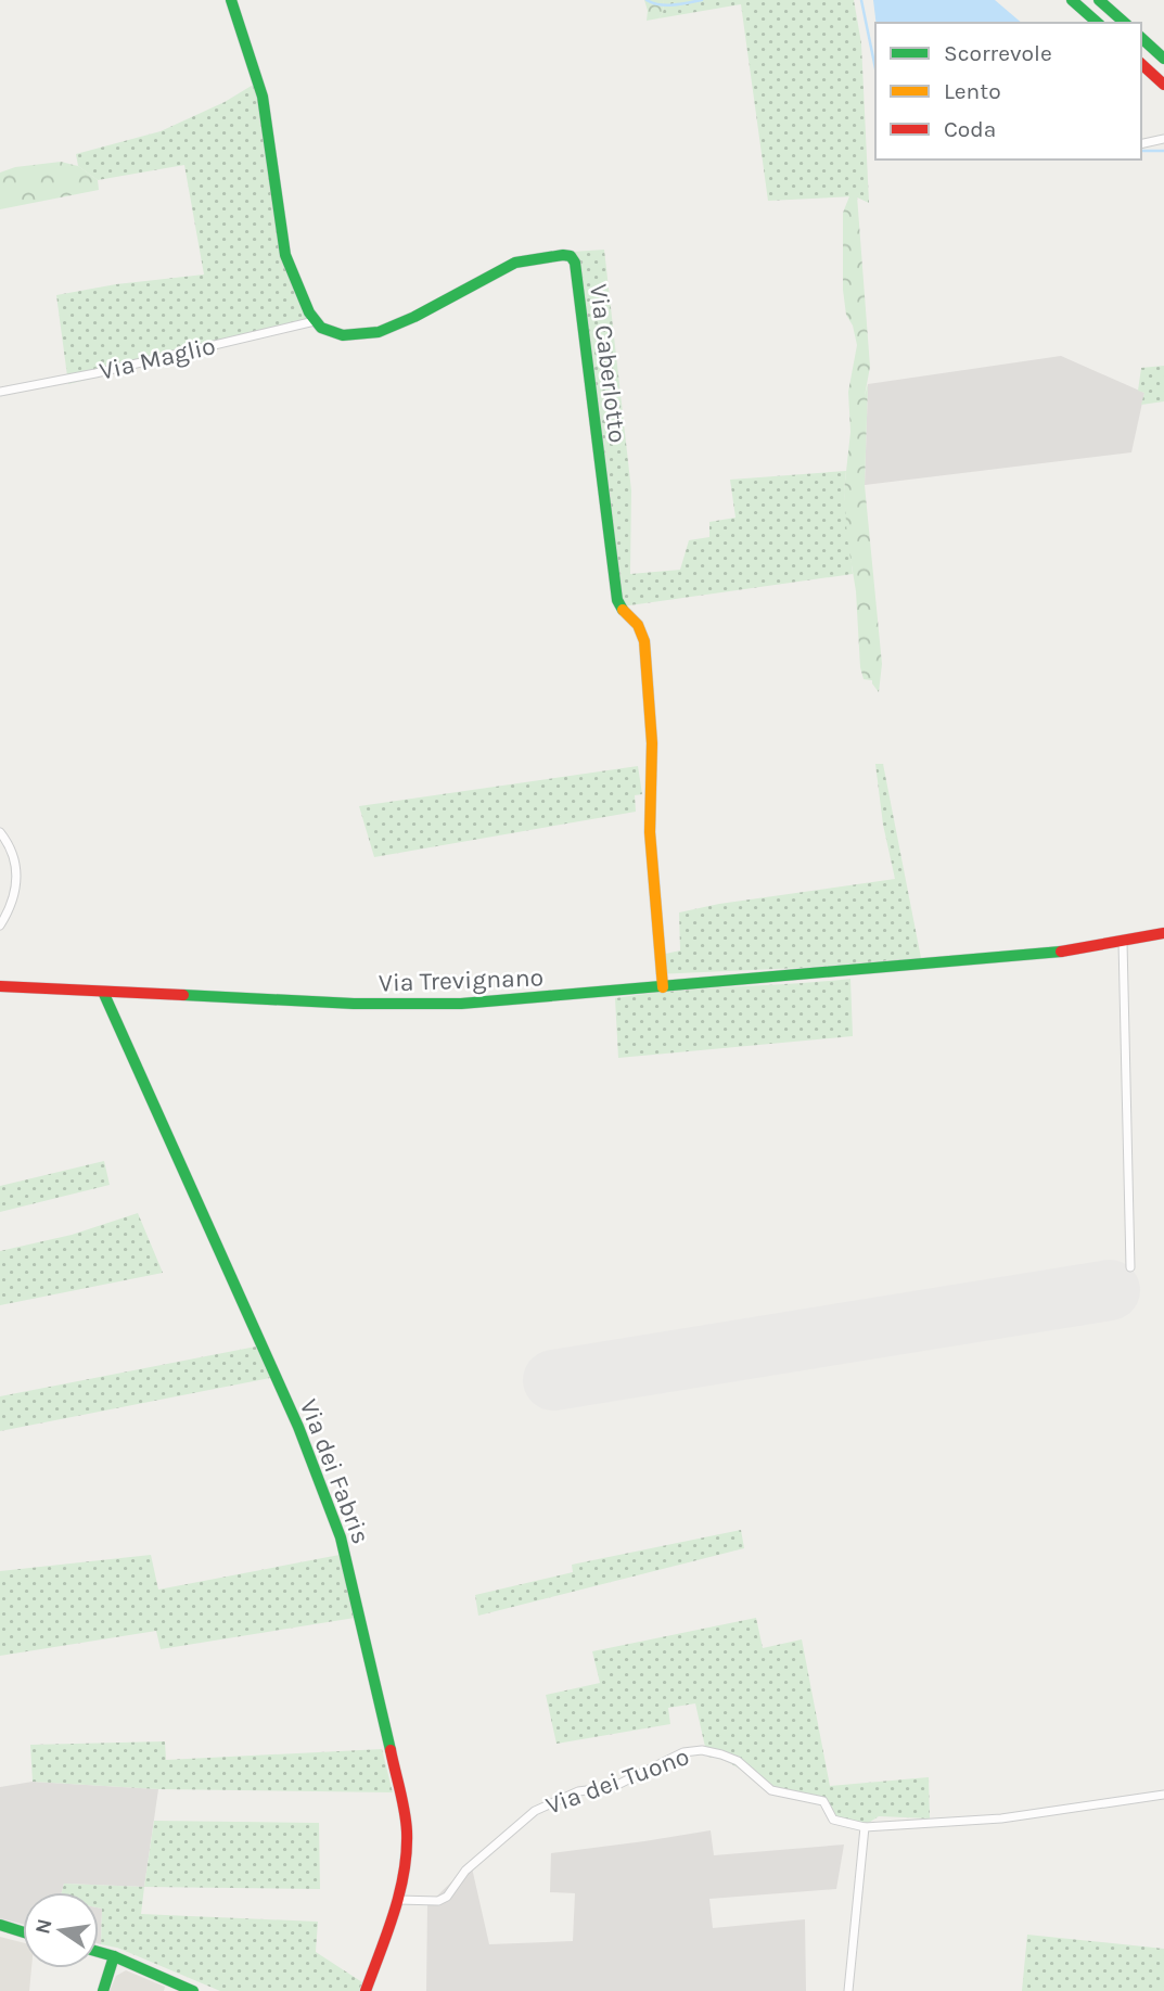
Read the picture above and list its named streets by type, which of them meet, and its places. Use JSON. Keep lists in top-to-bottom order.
{
  "streets": {
    "main road": ["Via Caberlotto", "Via Trevignano", "Via dei Fabris"],
    "street": ["Via Maglio", "Via dei Tuono"]
  },
  "crossings": [
    ["Via Maglio", "Via Caberlotto"],
    ["Via Caberlotto", "Via Trevignano"],
    ["Via Trevignano", "Via dei Fabris"],
    ["Via dei Fabris", "Via dei Tuono"]
  ],
  "legend": ["Scorrevole", "Lento", "Coda"],
  "north": "left"
}
